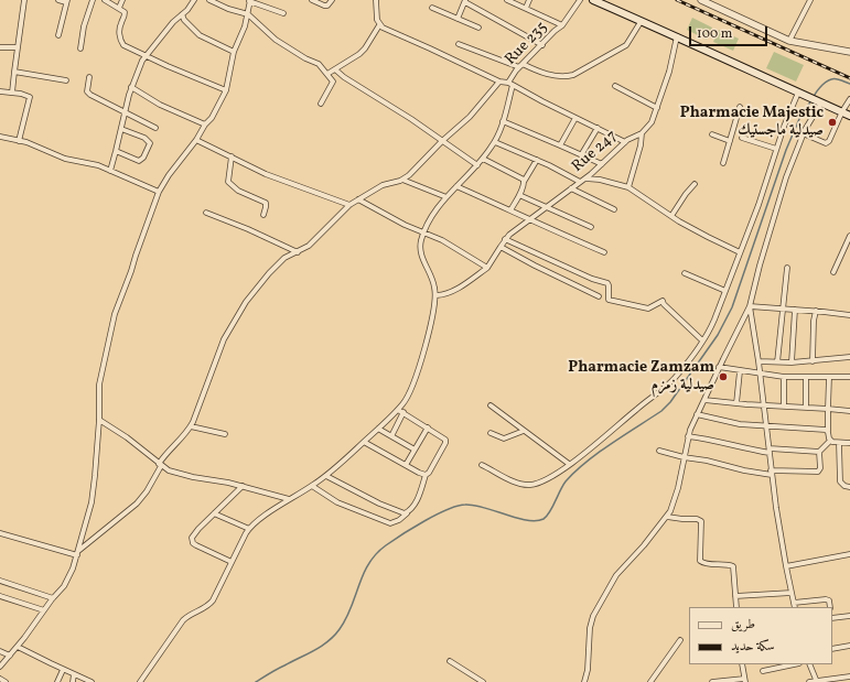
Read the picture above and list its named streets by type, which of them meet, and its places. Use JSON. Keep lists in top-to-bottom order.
{
  "streets": {
    "street": ["Rue 235", "Rue 247"]
  },
  "places": ["Pharmacie Majestic صيدلية ماجستيك", "Pharmacie Zamzam صيدلية زمزم"],
  "legend": ["طريق", "سكة حديد"],
  "scale_bar": "100 m"
}
